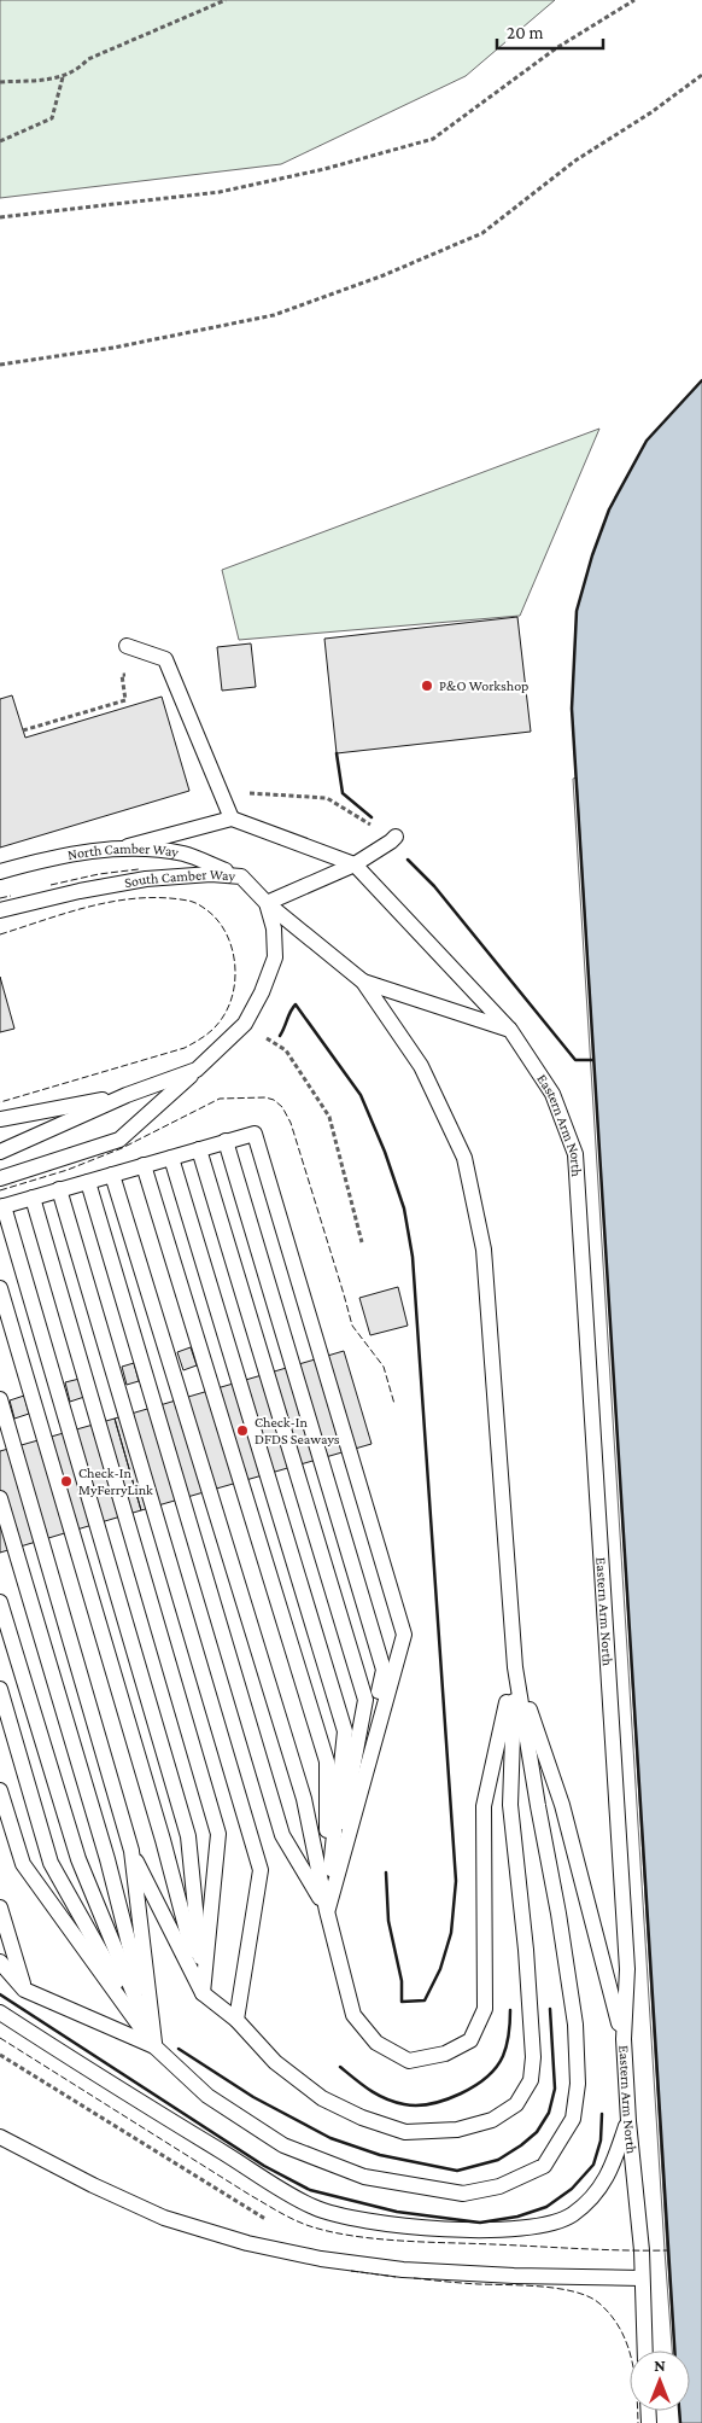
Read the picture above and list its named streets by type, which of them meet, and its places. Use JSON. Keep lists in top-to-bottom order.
{
  "streets": {
    "lane": ["North Camber Way", "South Camber Way", "Eastern Arm North"]
  },
  "crossings": [
    ["North Camber Way", "South Camber Way"]
  ],
  "places": ["P&O Workshop", "Check-In DFDS Seaways", "Check-In MyFerryLink"],
  "scale_bar": "20 m",
  "north": "top"
}
